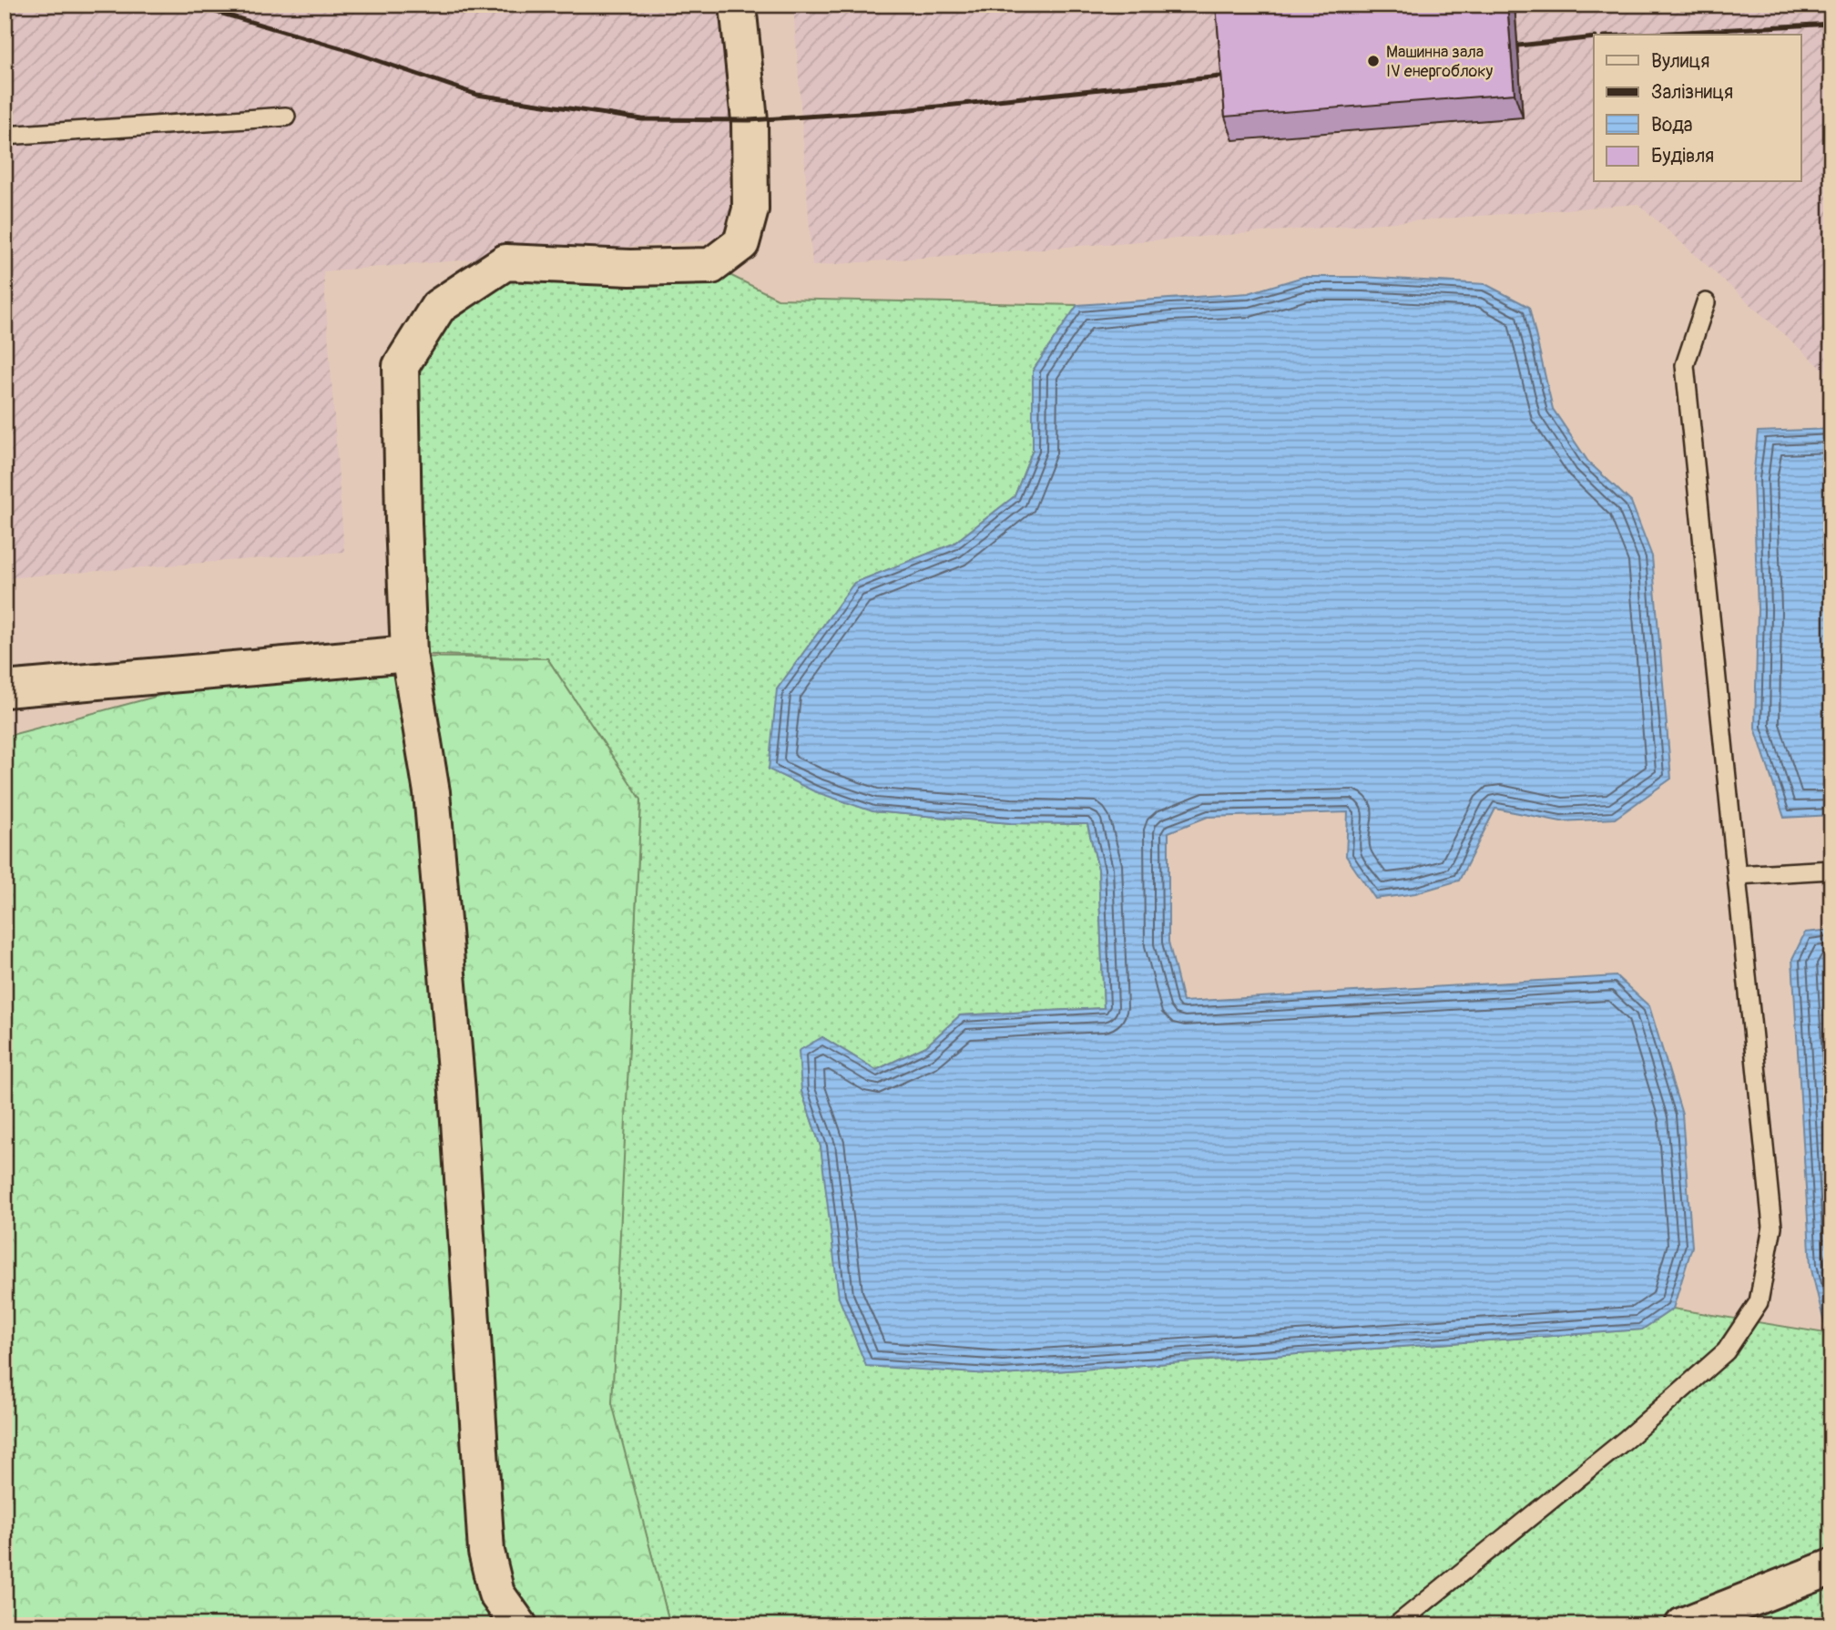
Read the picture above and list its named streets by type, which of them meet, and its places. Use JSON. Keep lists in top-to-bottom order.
{
  "places": ["Машинна зала IV енергоблоку"],
  "legend": [
    "Вулиця",
    "Залізниця",
    "Вода",
    "Будівля"
  ]
}
